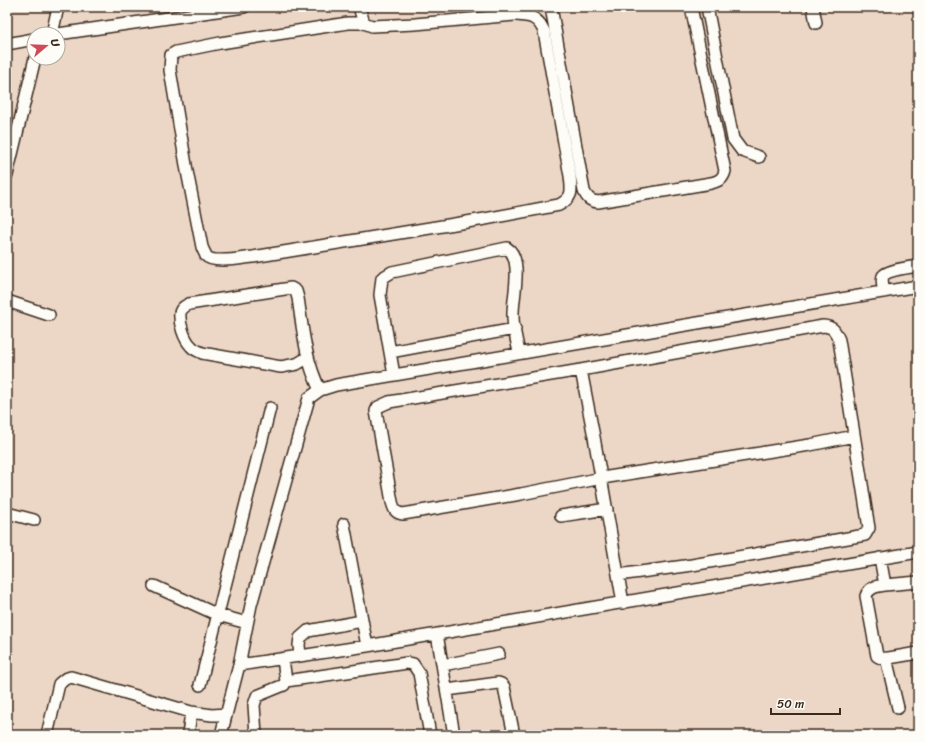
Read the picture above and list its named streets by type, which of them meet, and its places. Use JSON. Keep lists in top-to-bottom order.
{
  "scale_bar": "50 m",
  "north": "right"
}
